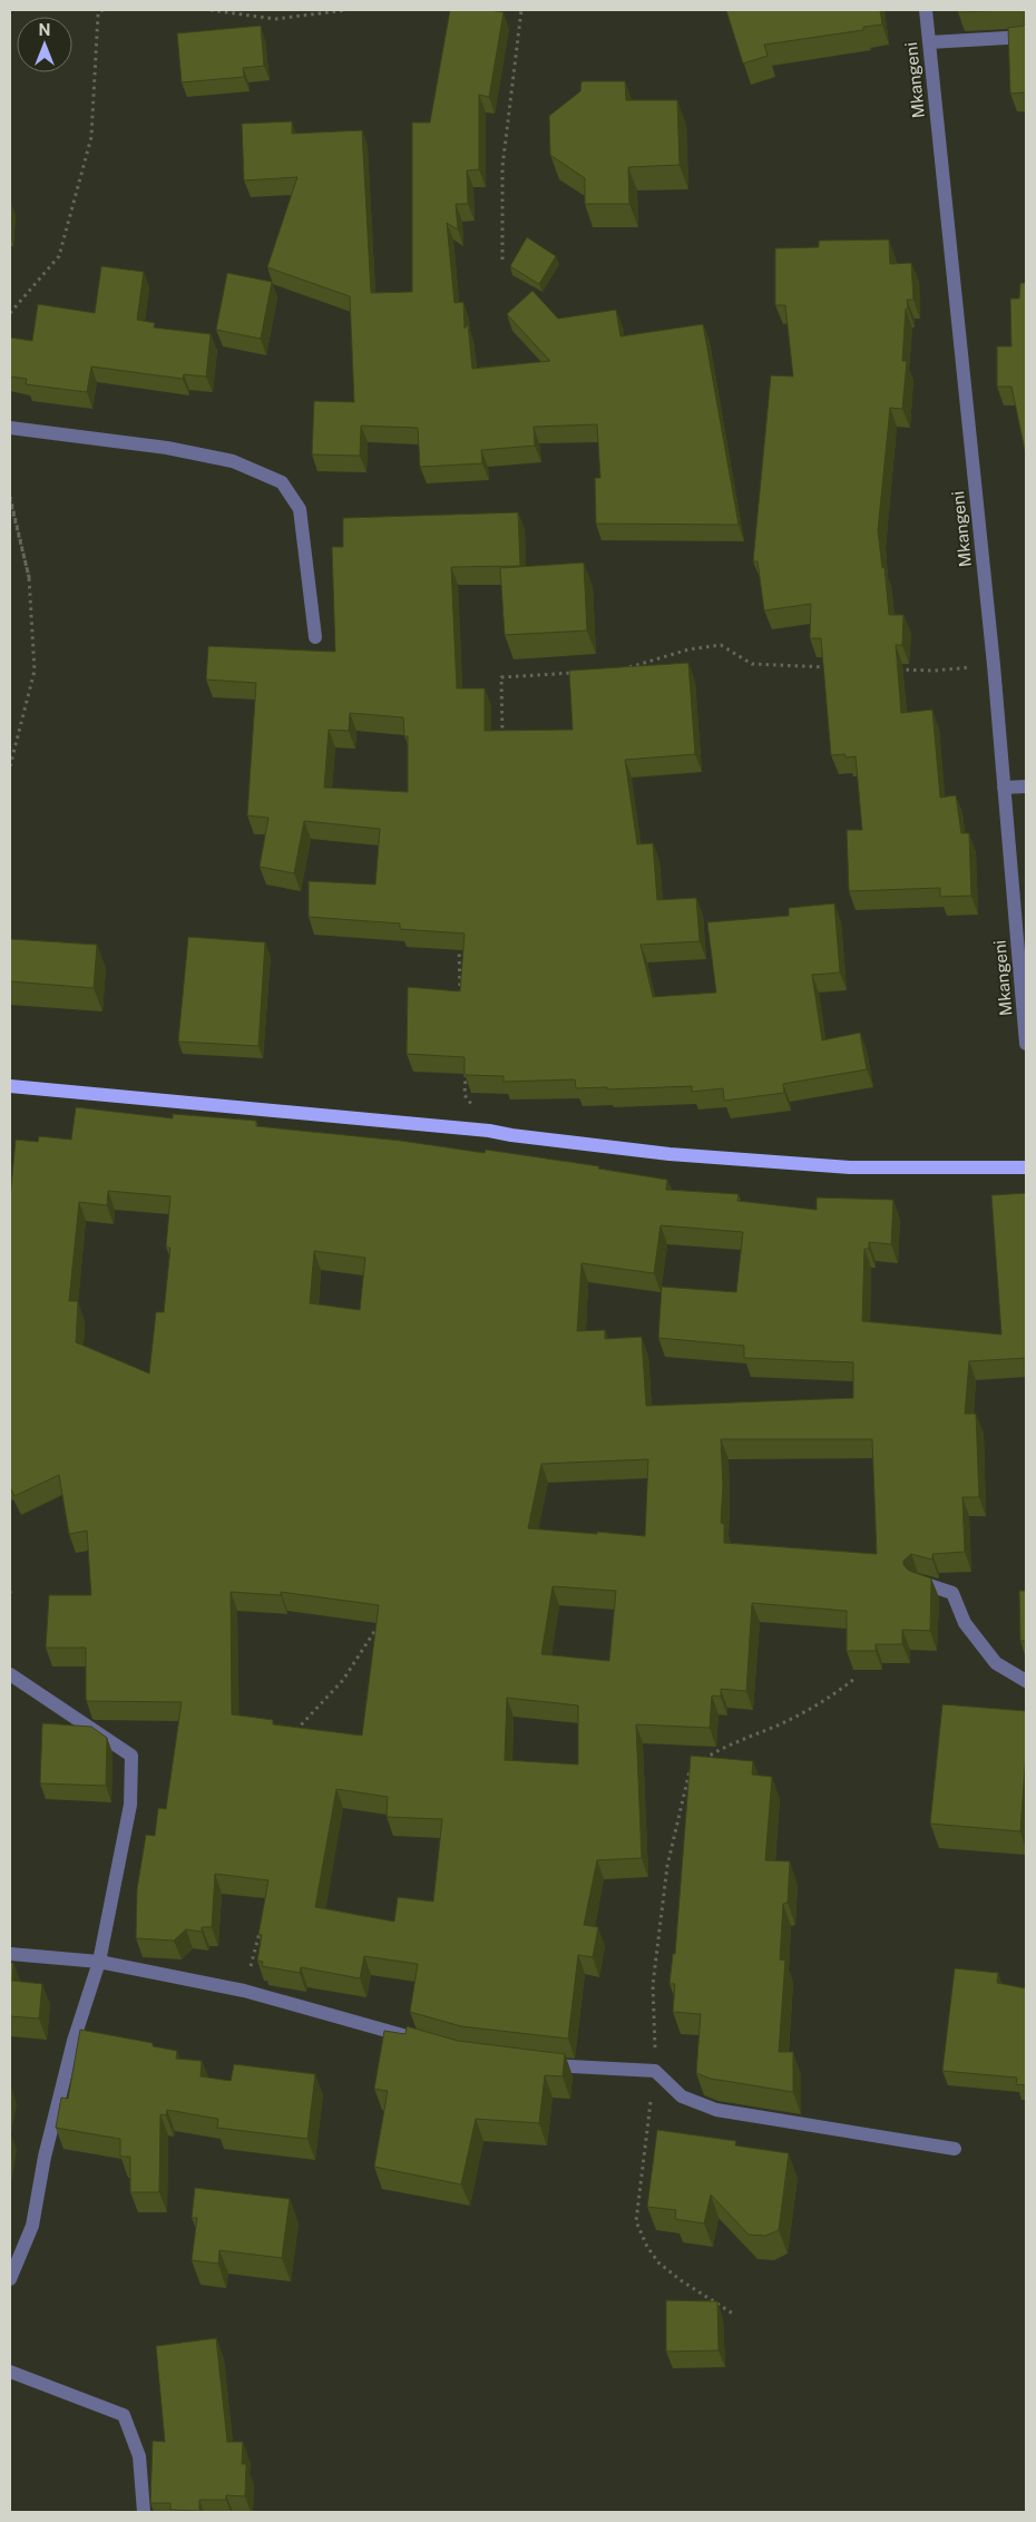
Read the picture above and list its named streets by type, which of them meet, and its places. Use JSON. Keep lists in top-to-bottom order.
{
  "streets": {
    "street": ["Mkangeni"]
  },
  "north": "top"
}
